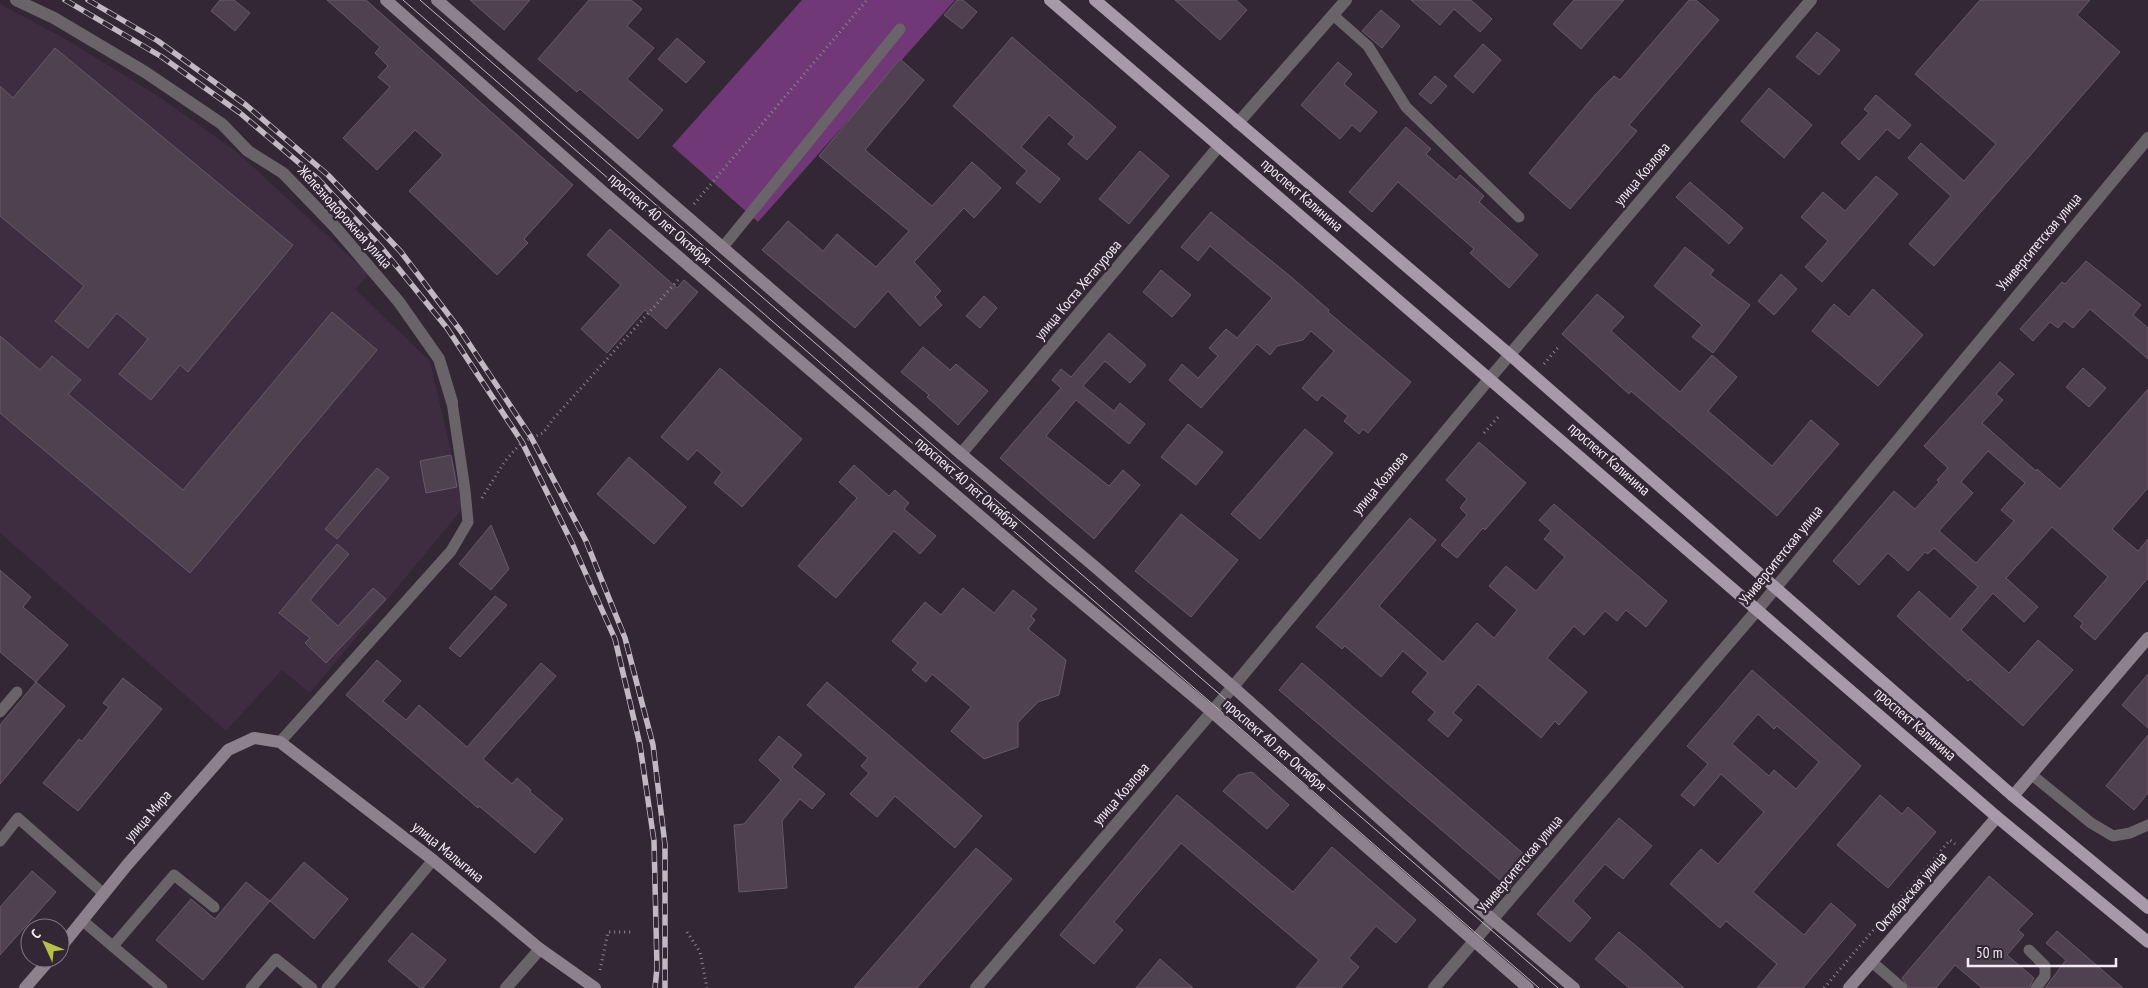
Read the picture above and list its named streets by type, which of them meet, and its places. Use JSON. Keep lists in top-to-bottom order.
{
  "streets": {
    "main road": ["проспект Калинина"],
    "street": [
      "улица Козлова",
      "Железнодорожная улица",
      "проспект 40 лет Октября",
      "Университетская улица",
      "улица Коста Хетагурова",
      "улица Мира",
      "улица Малыгина",
      "Октябрьская улица"
    ]
  },
  "crossings": [
    ["улица Козлова", "проспект Калинина"],
    ["улица Козлова", "проспект 40 лет Октября"],
    ["проспект Калинина", "Университетская улица"],
    ["проспект Калинина", "улица Коста Хетагурова"],
    ["проспект Калинина", "Октябрьская улица"],
    ["проспект 40 лет Октября", "Университетская улица"],
    ["проспект 40 лет Октября", "улица Коста Хетагурова"],
    ["улица Мира", "улица Малыгина"]
  ],
  "scale_bar": "50 m",
  "north": "top left"
}
